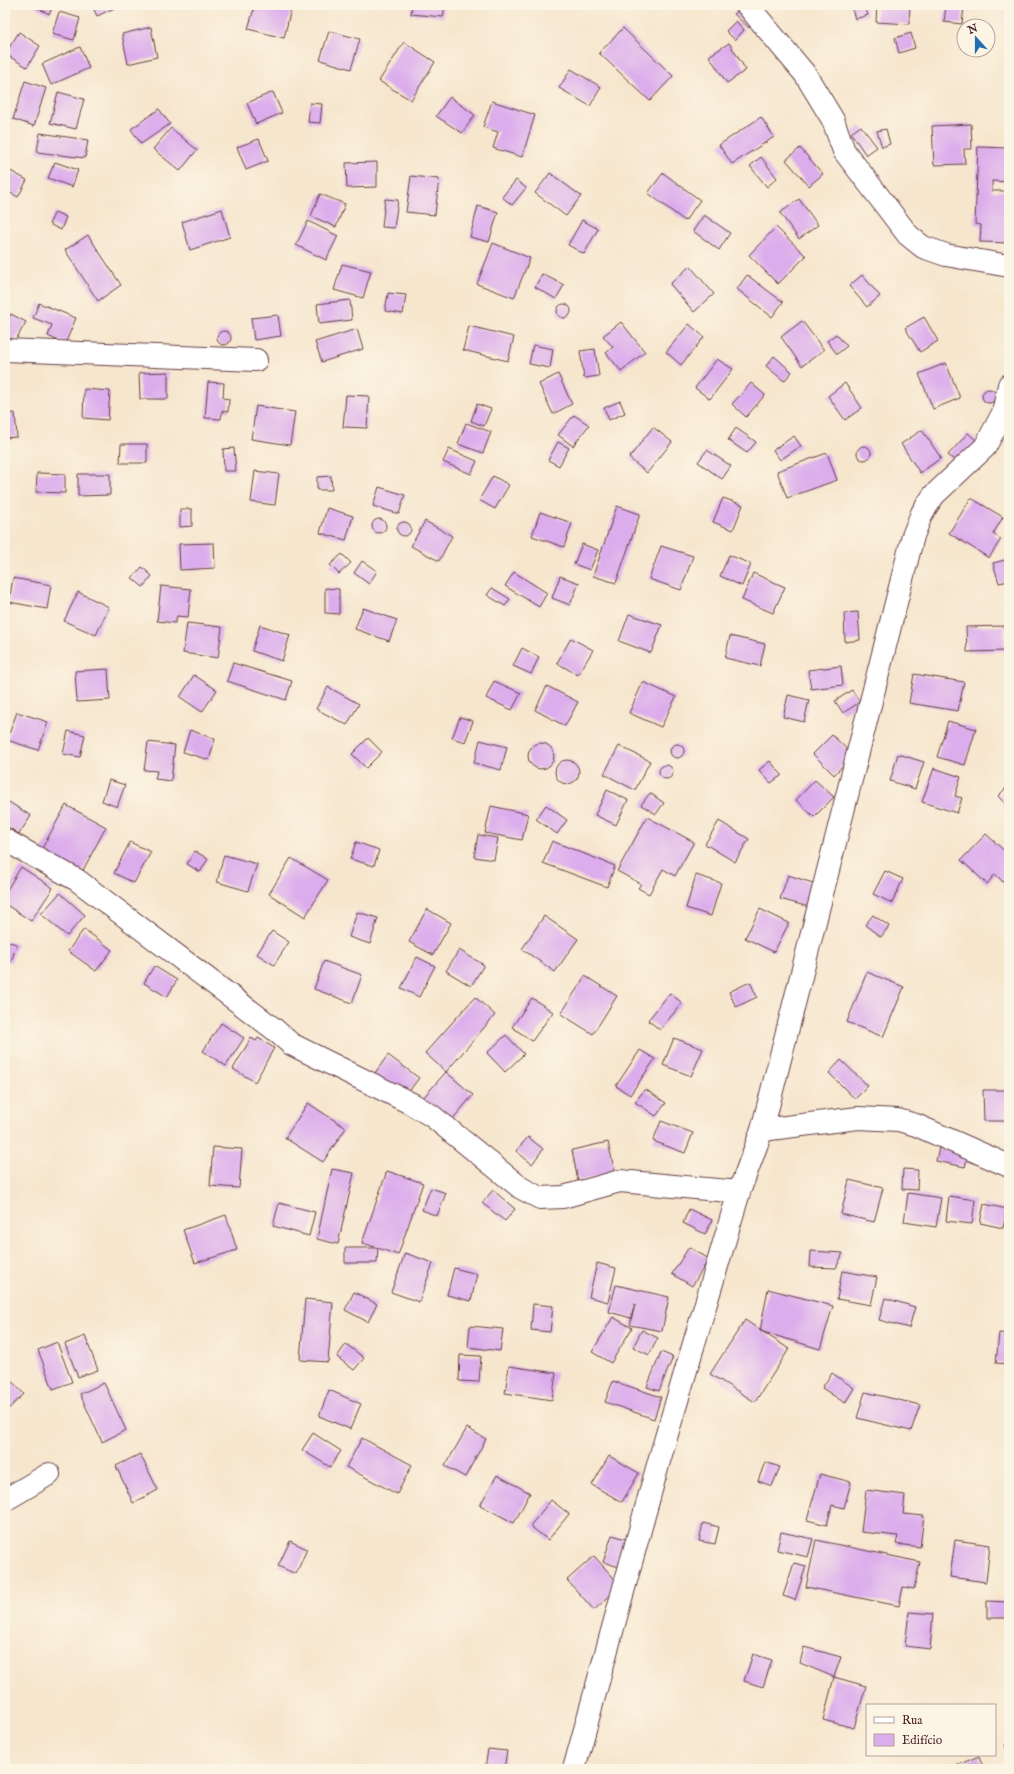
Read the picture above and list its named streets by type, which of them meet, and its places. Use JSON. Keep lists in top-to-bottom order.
{
  "legend": ["Rua", "Edifício"],
  "north": "top"
}
